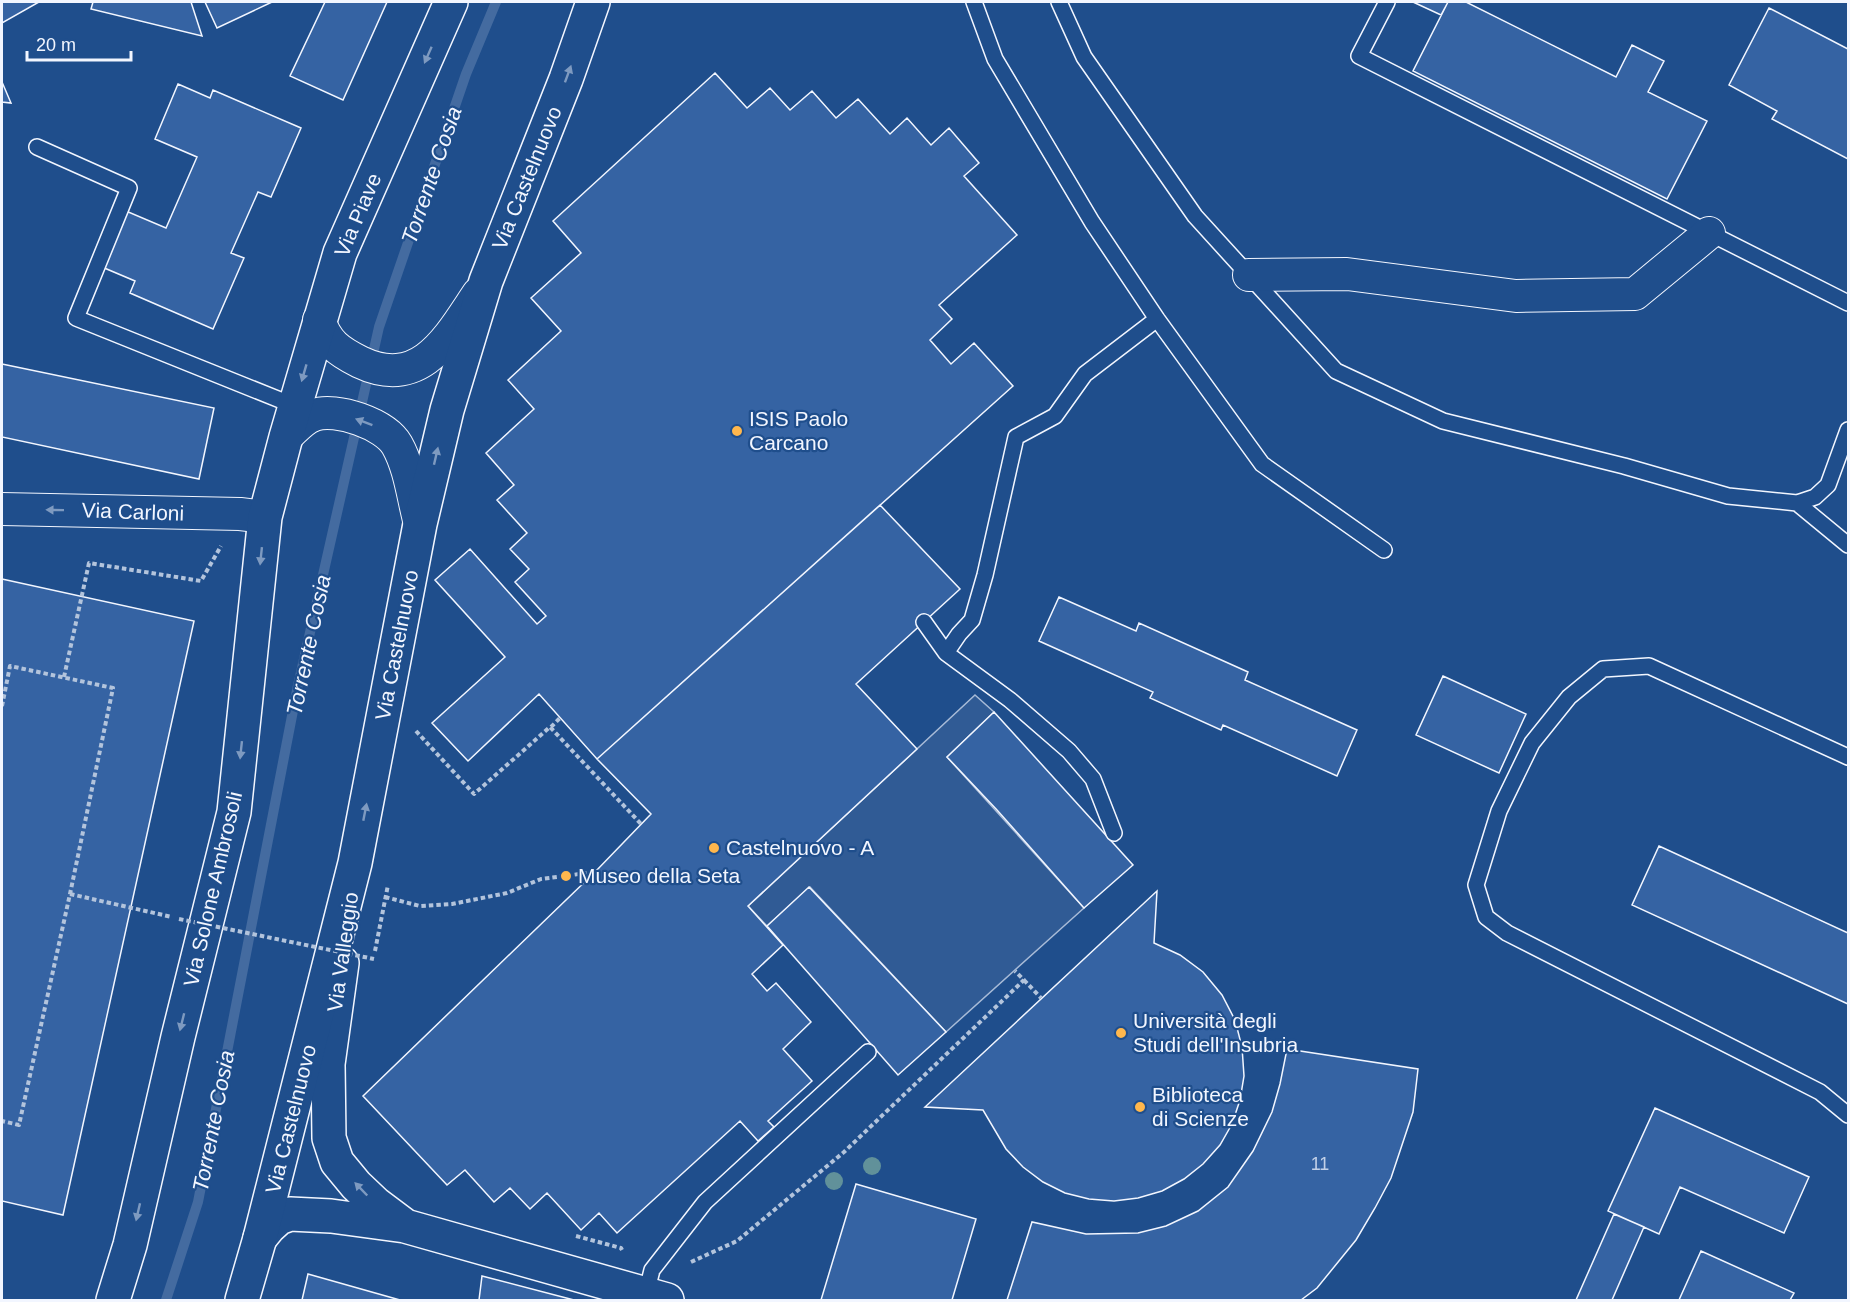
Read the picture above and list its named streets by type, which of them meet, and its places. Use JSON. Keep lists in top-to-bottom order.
{
  "streets": {
    "main road": [
      "Via Castelnuovo",
      "Via Piave",
      "Via Solone Ambrosoli",
      "Via Valleggio"
    ],
    "street": ["Via Carloni"]
  },
  "crossings": [
    ["Via Castelnuovo", "Via Valleggio"],
    ["Via Piave", "Via Solone Ambrosoli"],
    ["Via Carloni", "Via Solone Ambrosoli"]
  ],
  "one_way": [
    "Via Castelnuovo",
    "Via Piave",
    "Via Carloni",
    "Via Solone Ambrosoli",
    "Via Valleggio"
  ],
  "water": ["Torrente Cosia"],
  "places": [
    "ISIS Paolo Carcano",
    "Castelnuovo - A",
    "Museo della Seta",
    "Università degli Studi dell'Insubria",
    "Biblioteca di Scienze"
  ],
  "house_numbers": ["11"],
  "scale_bar": "20 m"
}
